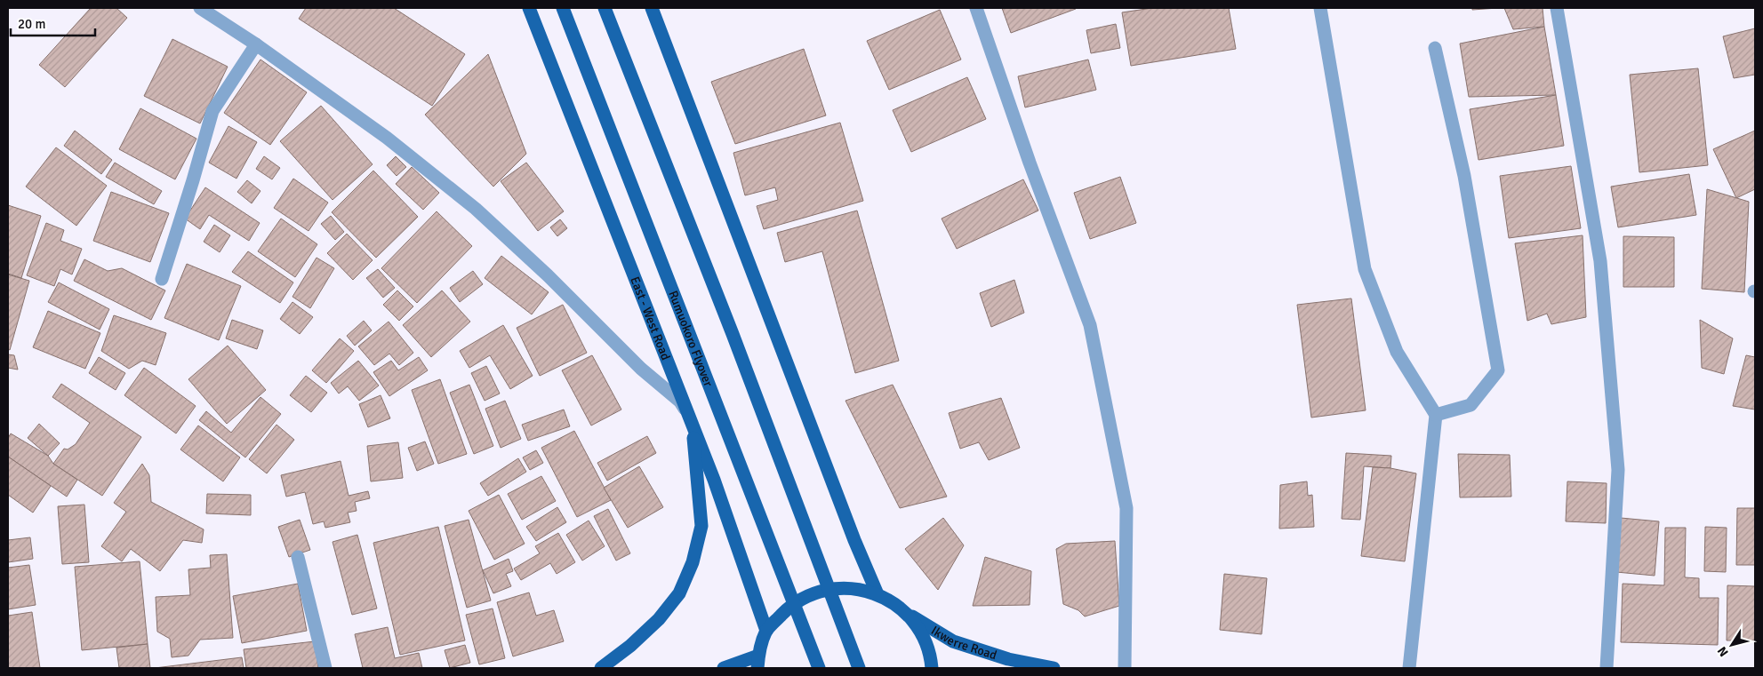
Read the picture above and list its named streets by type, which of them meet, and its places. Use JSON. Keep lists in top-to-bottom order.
{
  "streets": {
    "main road": ["East - West Road", "Rumuokoro Flyover", "Ikwerre Road"]
  },
  "scale_bar": "20 m",
  "north": "bottom left"
}
